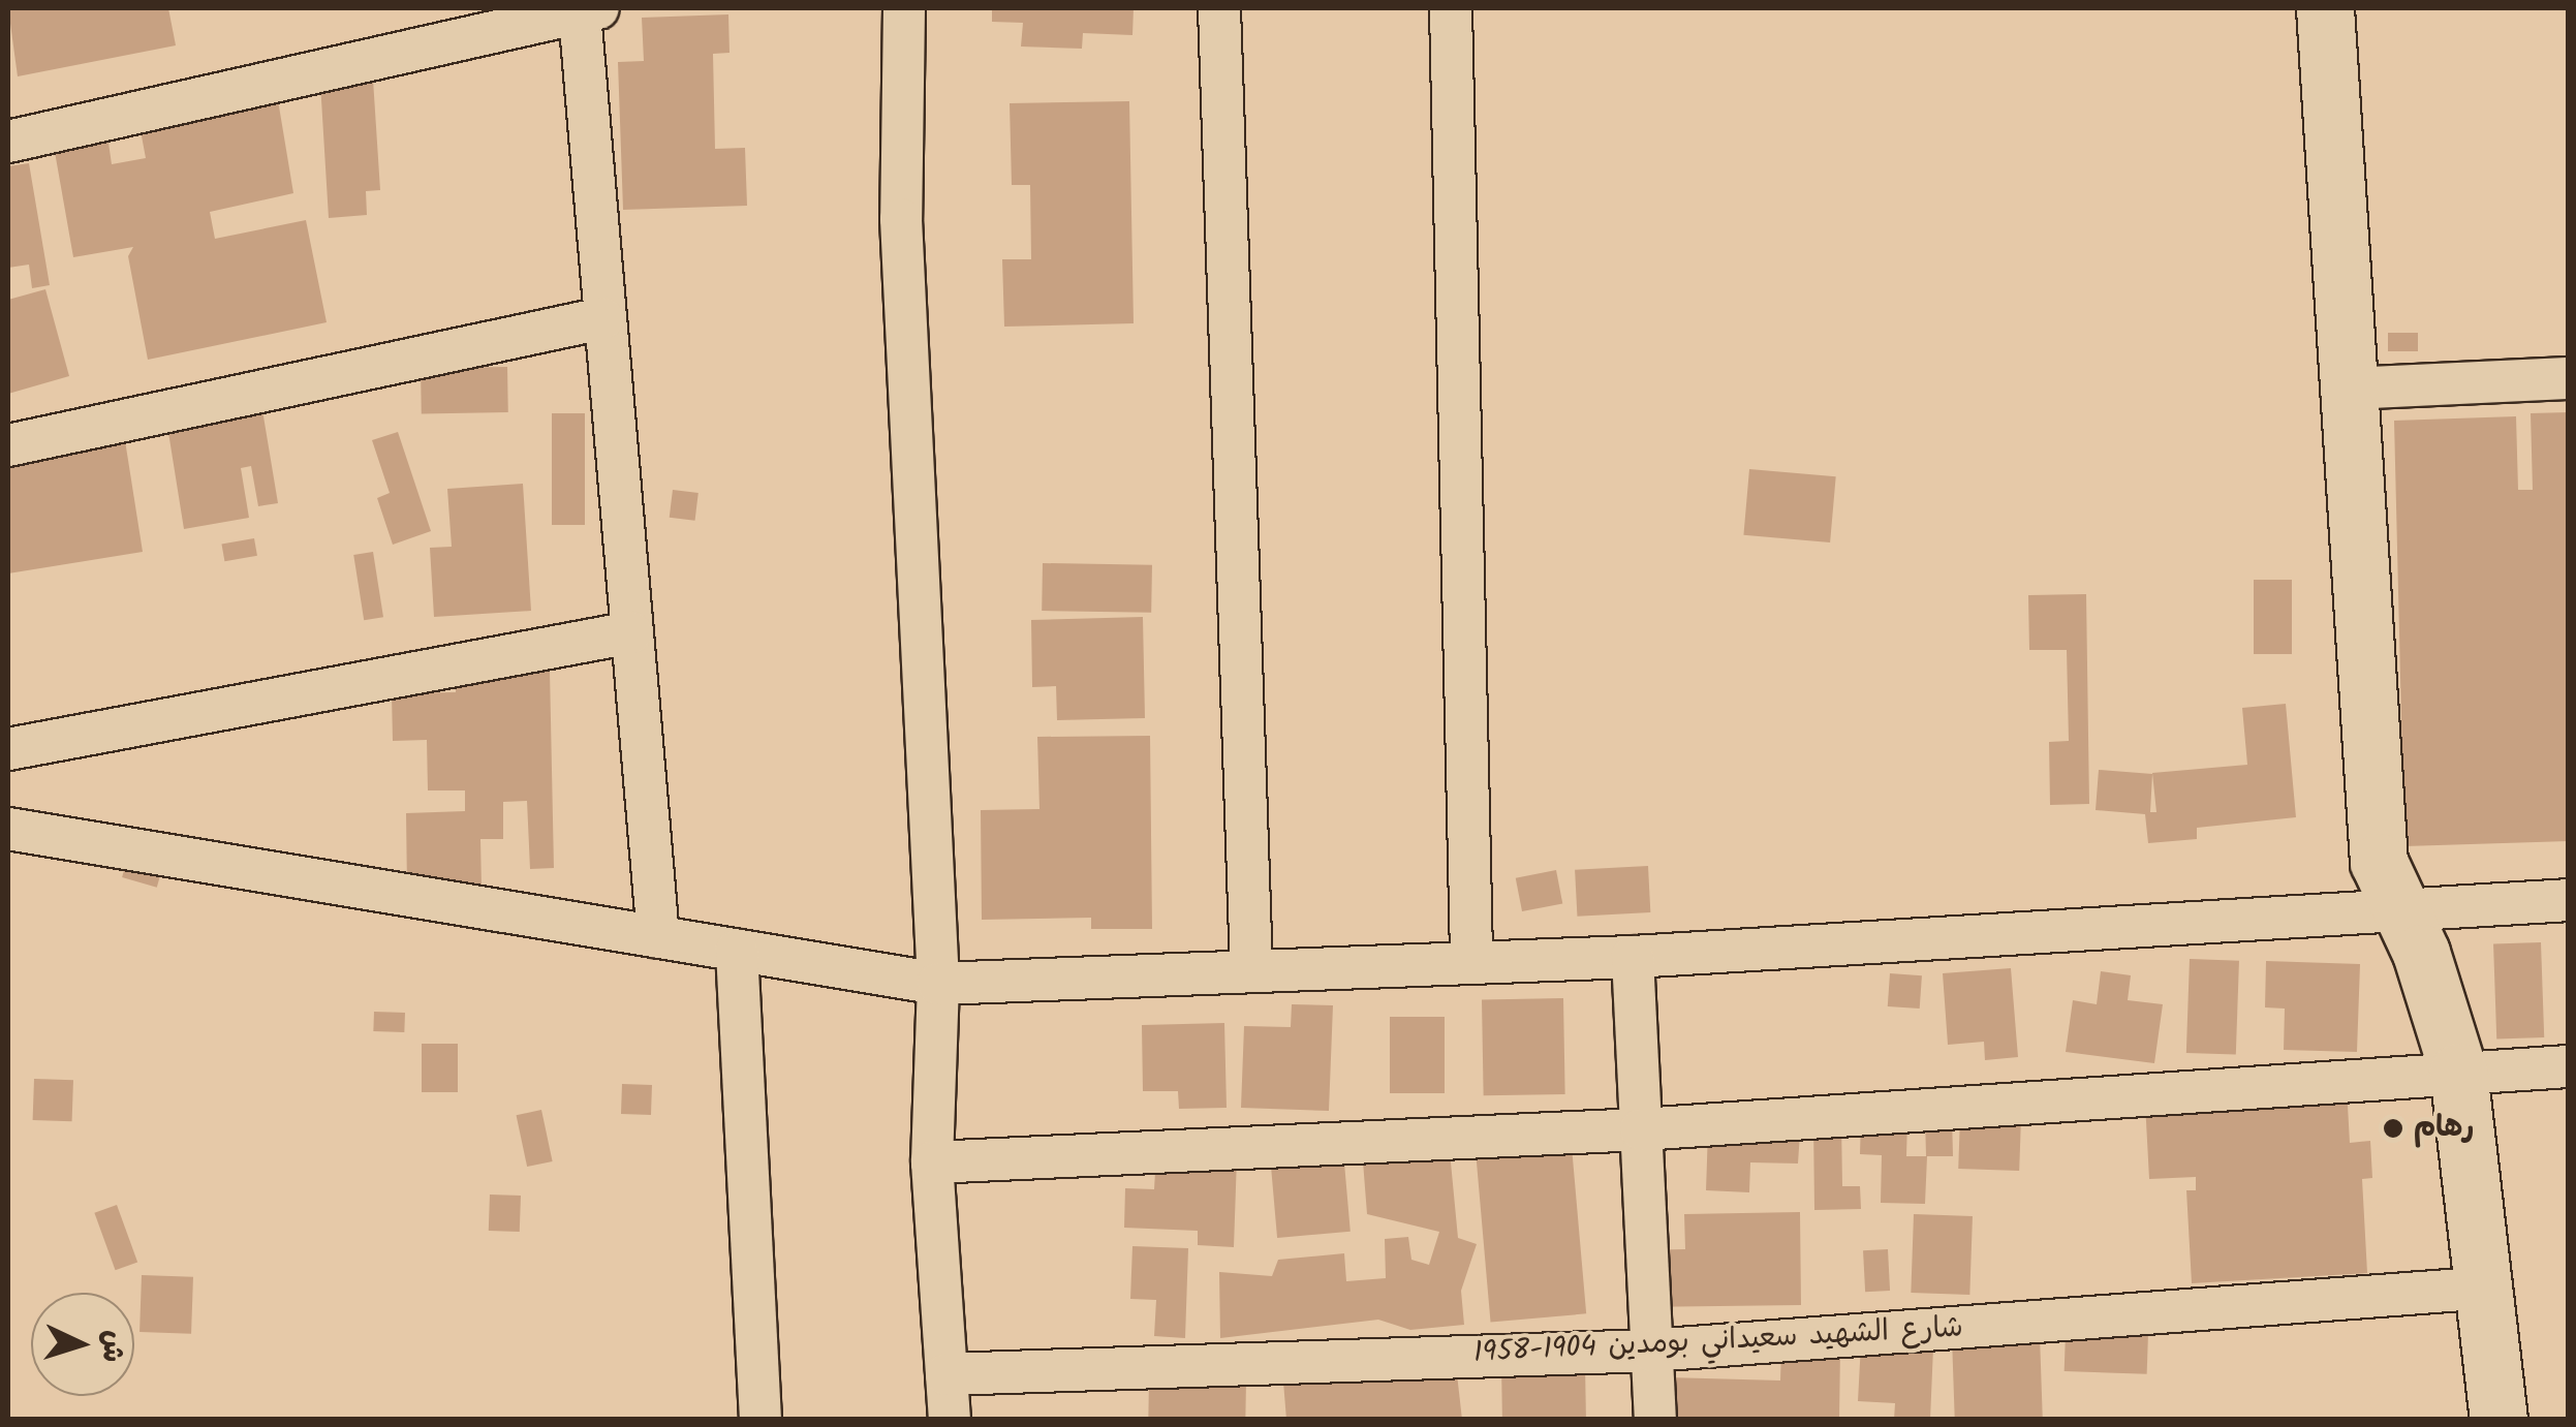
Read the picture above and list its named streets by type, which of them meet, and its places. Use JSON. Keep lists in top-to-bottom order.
{
  "streets": {
    "street": ["شارع الشهيد سعيداني بومدين 1904-1958"]
  },
  "places": ["رهام"],
  "north": "right"
}
